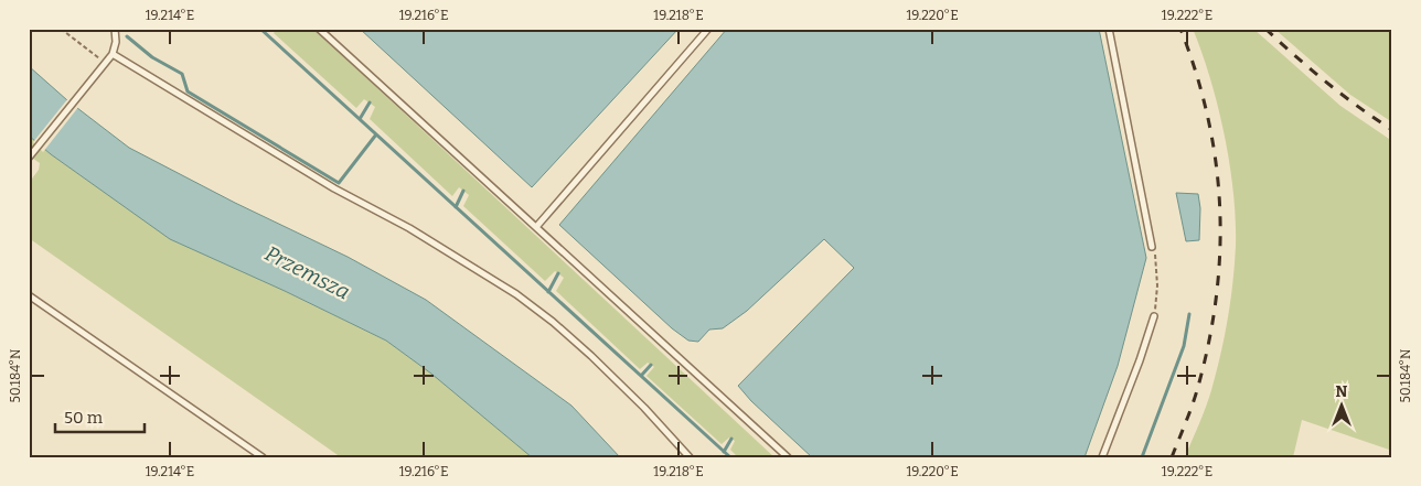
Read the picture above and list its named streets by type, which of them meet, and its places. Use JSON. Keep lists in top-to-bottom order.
{
  "water": ["Przemsza"],
  "scale_bar": "50 m",
  "north": "top",
  "coordinates": [
    "19.214°E",
    "19.216°E",
    "19.218°E",
    "19.220°E",
    "19.222°E",
    "50.184°N"
  ]
}
